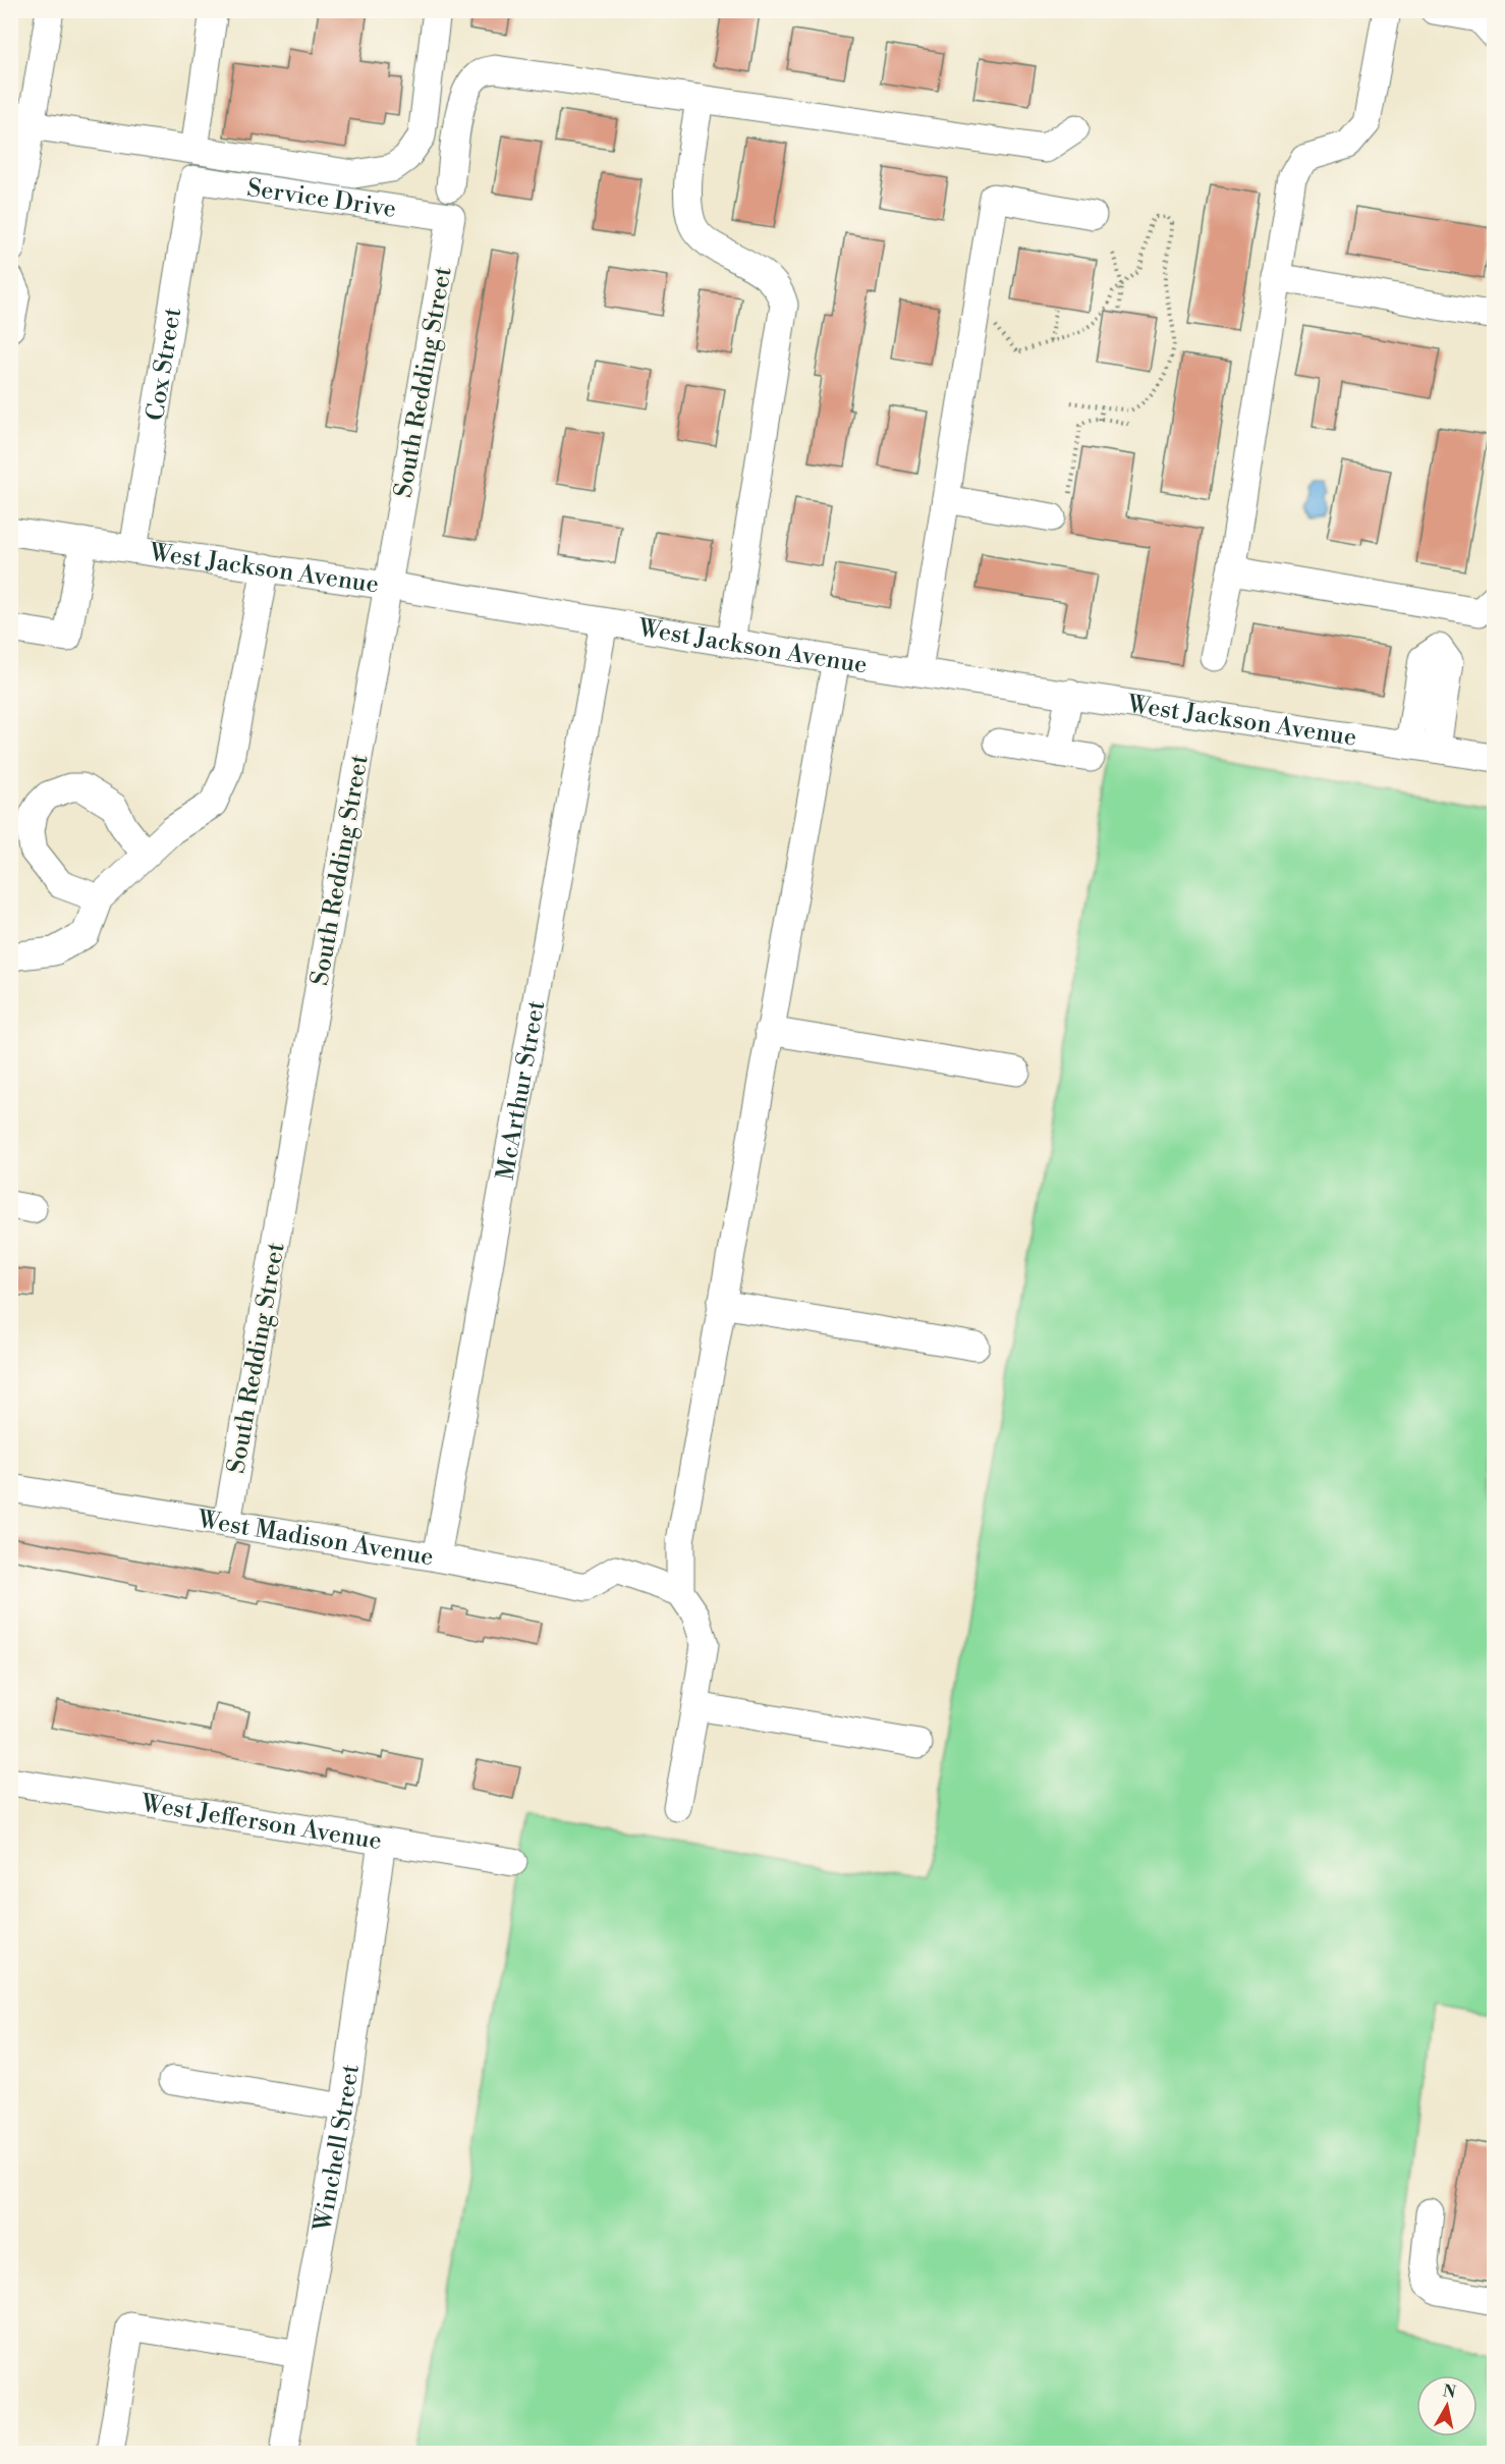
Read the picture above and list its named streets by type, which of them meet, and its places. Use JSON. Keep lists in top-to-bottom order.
{
  "streets": {
    "street": [
      "Service Drive",
      "Cox Street",
      "South Redding Street",
      "West Jackson Avenue",
      "McArthur Street",
      "West Madison Avenue",
      "West Jefferson Avenue",
      "Winchell Street"
    ]
  },
  "crossings": [
    ["Service Drive", "Cox Street"],
    ["Service Drive", "South Redding Street"],
    ["Cox Street", "West Jackson Avenue"],
    ["South Redding Street", "West Jackson Avenue"],
    ["South Redding Street", "West Madison Avenue"],
    ["West Jackson Avenue", "McArthur Street"],
    ["McArthur Street", "West Madison Avenue"],
    ["West Jefferson Avenue", "Winchell Street"]
  ],
  "north": "top"
}
